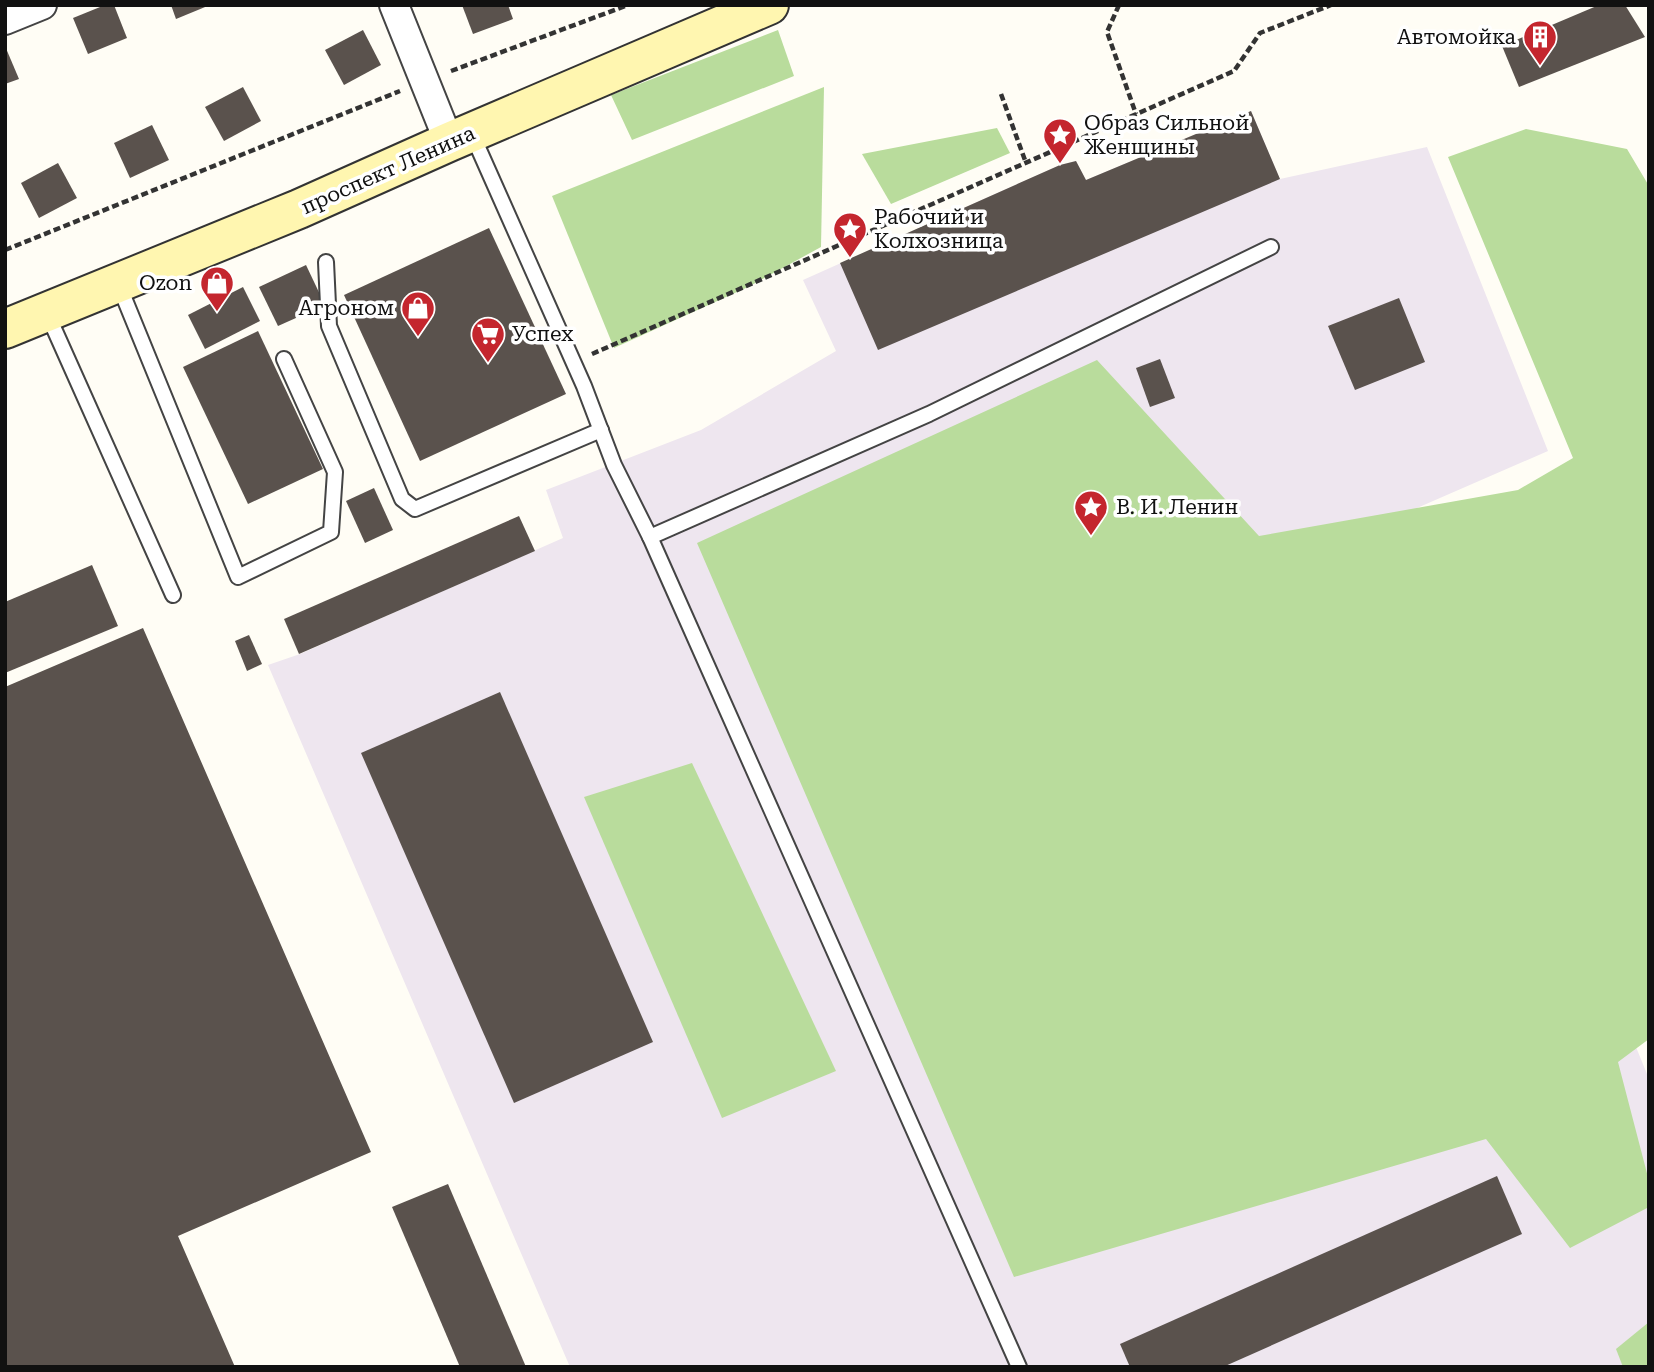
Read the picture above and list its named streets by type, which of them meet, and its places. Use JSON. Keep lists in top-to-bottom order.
{
  "streets": {
    "street": ["проспект Ленина"]
  },
  "places": {
    "building": ["Автомойка"],
    "place": ["Образ Сильной Женщины", "Рабочий и Колхозница", "В. И. Ленин"],
    "shop": ["Ozon", "Агроном"],
    "supermarket": ["Успех"]
  }
}
